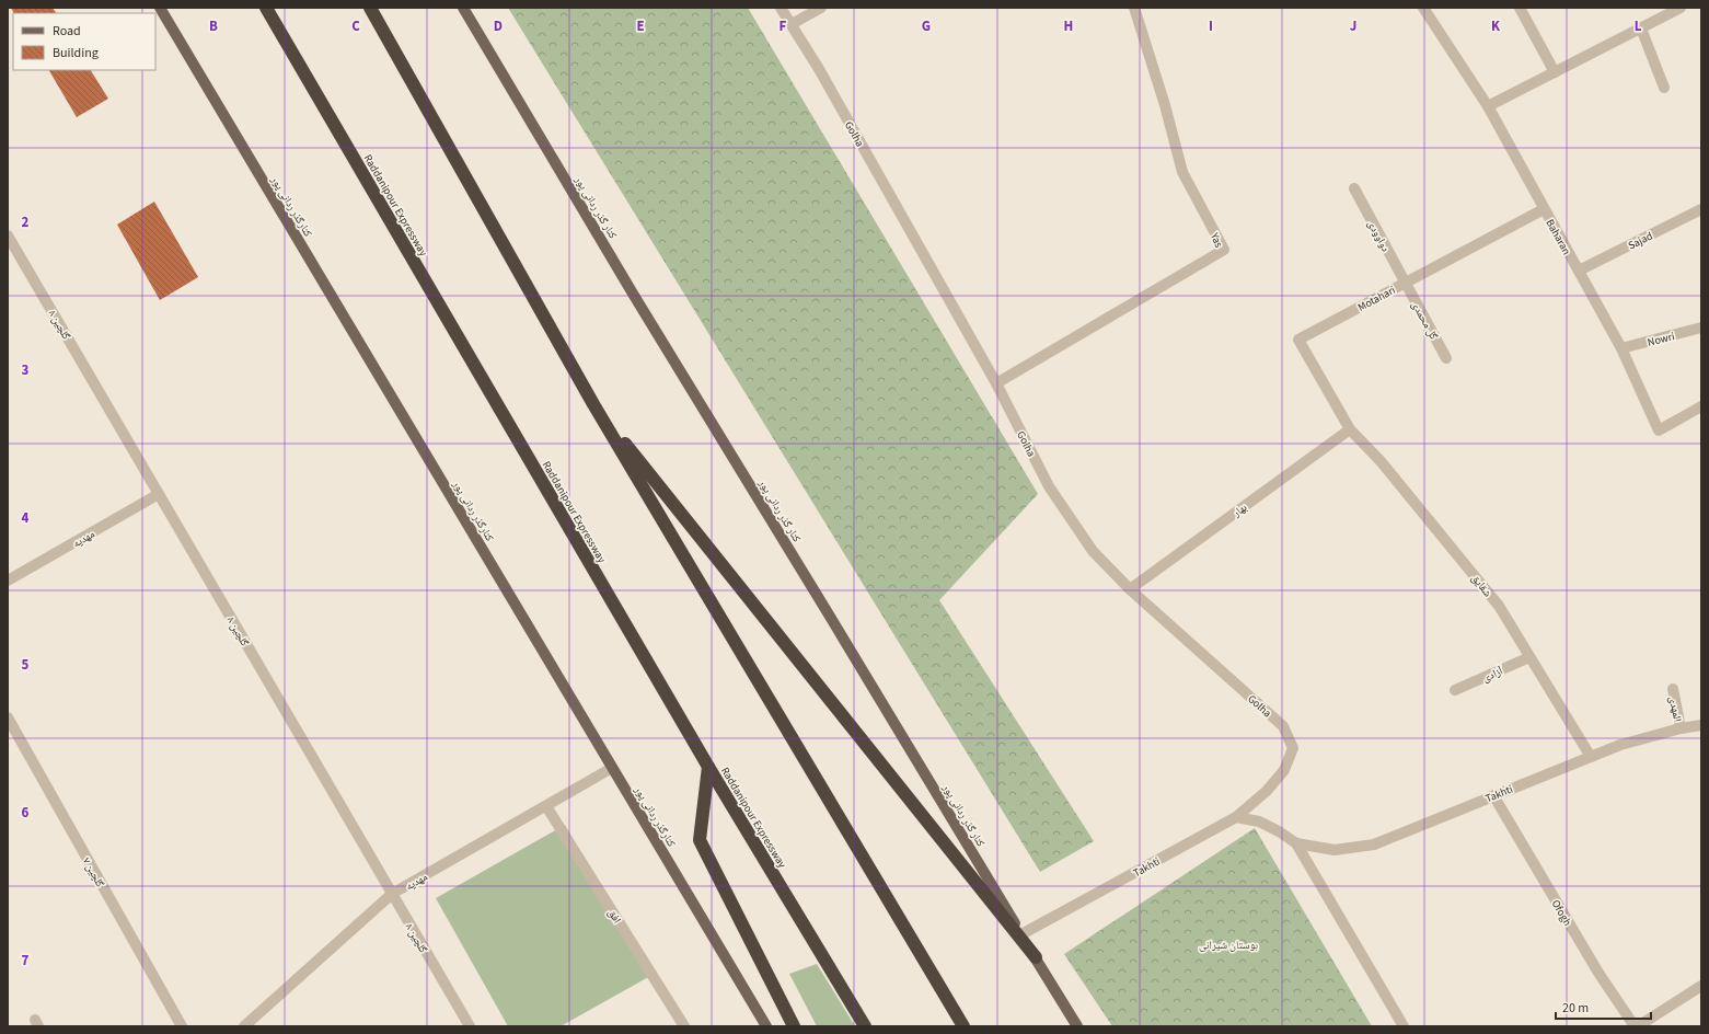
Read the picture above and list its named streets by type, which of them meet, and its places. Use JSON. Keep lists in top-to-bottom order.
{
  "streets": {
    "highway": ["Raddanipour Expressway"],
    "main road": ["کنارگذر ردانی پور", "کنار گذر ردانی پور"],
    "street": [
      "Golha",
      "دواوودی",
      "Baharan",
      "Yas",
      "Sajad",
      "Motahari",
      "گل محمدی",
      "گلچین ۸",
      "Nowri",
      "بهار",
      "مهدیه",
      "شقایق",
      "آزادی",
      "المهدی",
      "Takhti",
      "گلچین ۷",
      "Ofogh",
      "افق"
    ]
  },
  "crossings": [
    ["Golha", "Yas"],
    ["Golha", "بهار"],
    ["Golha", "Takhti"],
    ["کنارگذر ردانی پور", "مهدیه"],
    ["کنار گذر ردانی پور", "Takhti"],
    ["دواوودی", "Motahari"],
    ["دواوودی", "گل محمدی"],
    ["Baharan", "Sajad"],
    ["Baharan", "Motahari"],
    ["Baharan", "Nowri"],
    ["Motahari", "گل محمدی"],
    ["Motahari", "بهار"],
    ["Motahari", "شقایق"],
    ["گلچین ۸", "مهدیه"],
    ["بهار", "شقایق"],
    ["مهدیه", "افق"],
    ["شقایق", "آزادی"],
    ["شقایق", "Takhti"],
    ["المهدی", "Takhti"],
    ["Takhti", "Ofogh"]
  ],
  "parks": ["بوستان شیرانی"],
  "legend": ["Road", "Building"],
  "scale_bar": "20 m",
  "grid": {
    "columns": [
      "B",
      "C",
      "D",
      "E",
      "F",
      "G",
      "H",
      "I",
      "J",
      "K",
      "L"
    ],
    "rows": [
      "2",
      "3",
      "4",
      "5",
      "6",
      "7"
    ]
  }
}
